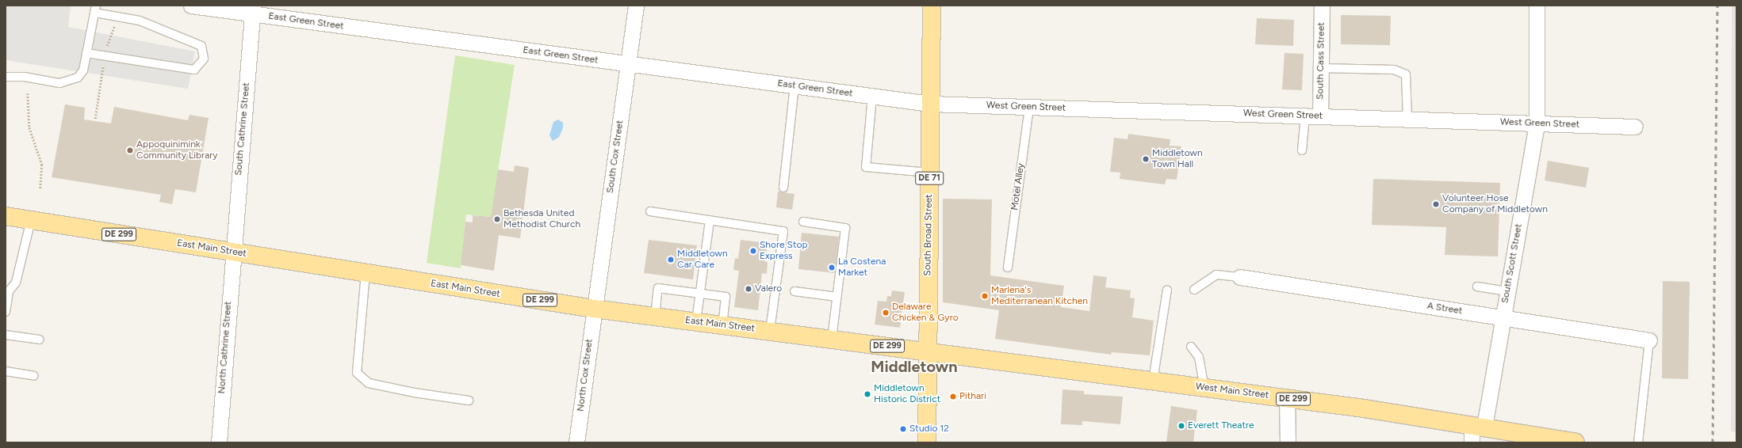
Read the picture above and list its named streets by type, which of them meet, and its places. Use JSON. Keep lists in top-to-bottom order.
{
  "streets": {
    "main road": [
      "DE 71",
      "DE 299",
      "South Broad Street",
      "East Main Street",
      "West Main Street"
    ],
    "street": [
      "East Green Street",
      "South Cass Street",
      "West Green Street",
      "South Cathrine Street",
      "South Cox Street",
      "South Scott Street",
      "A Street",
      "North Cathrine Street",
      "North Cox Street"
    ],
    "lane": ["Motel Alley"]
  },
  "crossings": [
    ["East Green Street", "West Green Street"],
    ["East Green Street", "South Cathrine Street"],
    ["East Green Street", "South Cox Street"],
    ["East Green Street", "South Broad Street"],
    ["South Cass Street", "West Green Street"],
    ["West Green Street", "Motel Alley"],
    ["West Green Street", "South Broad Street"],
    ["West Green Street", "South Scott Street"],
    ["South Cathrine Street", "East Main Street"],
    ["South Cathrine Street", "North Cathrine Street"],
    ["South Cox Street", "East Main Street"],
    ["South Cox Street", "North Cox Street"],
    ["DE 71", "South Broad Street"],
    ["DE 71", "East Main Street"],
    ["DE 71", "West Main Street"],
    ["South Broad Street", "East Main Street"],
    ["South Broad Street", "West Main Street"],
    ["East Main Street", "North Cathrine Street"],
    ["East Main Street", "North Cox Street"],
    ["East Main Street", "West Main Street"],
    ["South Scott Street", "A Street"],
    ["South Scott Street", "West Main Street"]
  ],
  "districts": ["Middletown"],
  "places": [
    "Appoquinimink Community Library",
    "Middletown Town Hall",
    "Volunteer Hose Company of Middletown",
    "Bethesda United Methodist Church",
    "Shore Stop Express",
    "Middletown Car Care",
    "La Costena Market",
    "Valero",
    "Marlena's Mediterranean Kitchen",
    "Delaware Chicken & Gyro",
    "Middletown Historic District",
    "Pithari",
    "Everett Theatre",
    "Studio 12"
  ]
}
